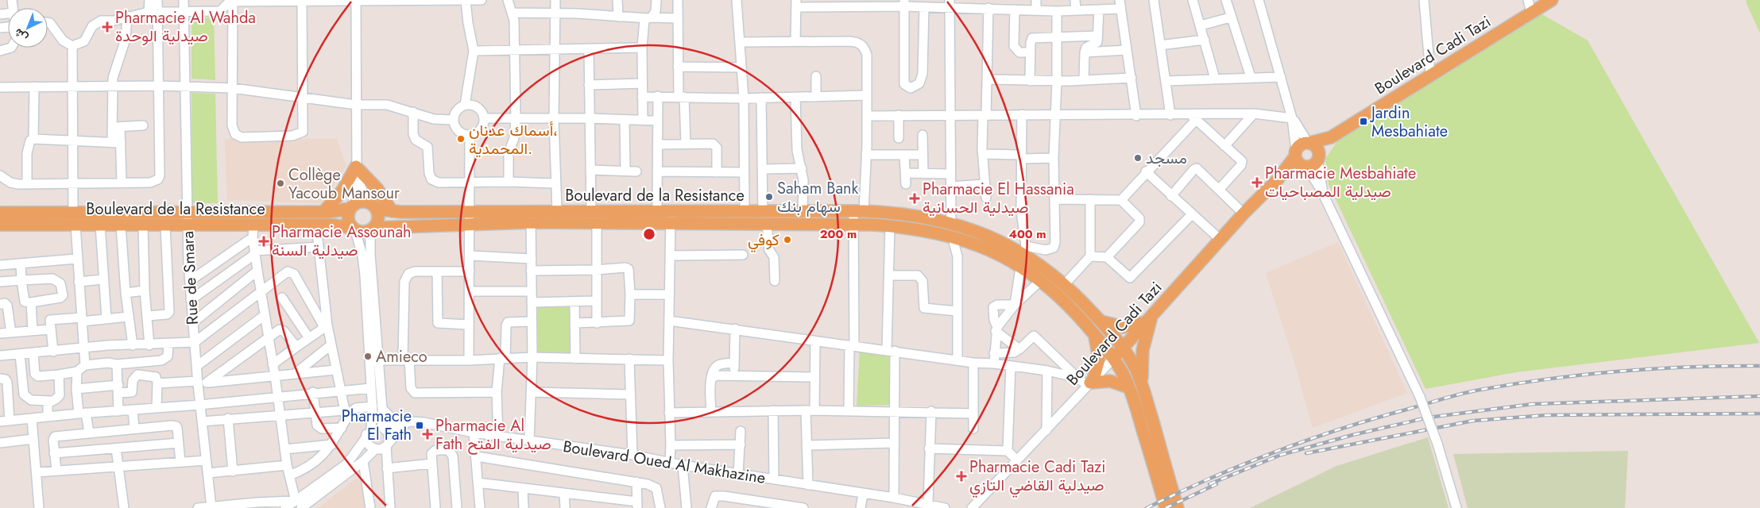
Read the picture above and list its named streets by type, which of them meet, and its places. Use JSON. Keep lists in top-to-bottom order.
{
  "streets": {
    "main road": ["Boulevard Cadi Tazi", "Boulevard de la Resistance"],
    "street": ["Rue de Smara", "Boulevard Oued Al Makhazine"]
  },
  "crossings": [
    ["Boulevard Cadi Tazi", "Boulevard de la Resistance"],
    ["Boulevard de la Resistance", "Rue de Smara"]
  ],
  "places": {
    "health": [
      "Pharmacie Al Wahda صيدلية الوحدة",
      "Pharmacie Mesbahiate صيدلية المصباحيات",
      "Pharmacie El Hassania صيدلية الحسانية",
      "Pharmacie Assounah صيدلية السنة",
      "Pharmacie Al Fath صيدلية الفتح",
      "Pharmacie Cadi Tazi صيدلية القاضي التازي"
    ],
    "transit": ["Jardin Mesbahiate", "Pharmacie El Fath"],
    "other": [
      "أسماك عدنان، المحمدية.",
      "مسجد",
      "Collège Yacoub Mansour",
      "Saham Bank سهام بنك",
      "كوفي",
      "Amieco"
    ]
  },
  "north": "bottom left",
  "rings": ["200 m", "400 m"]
}
